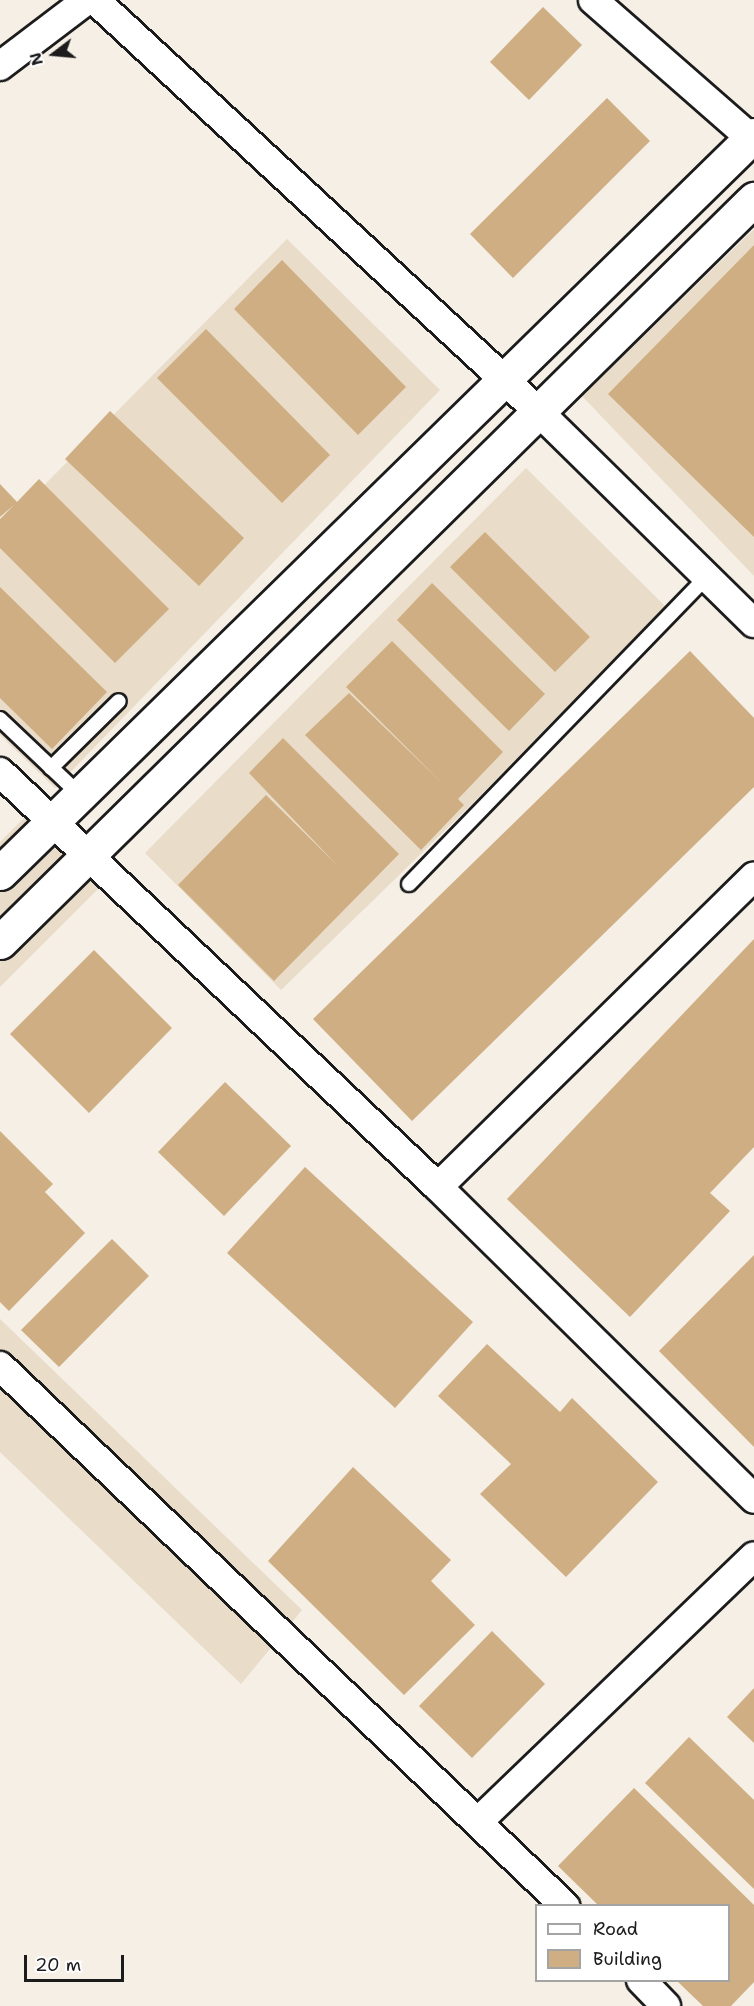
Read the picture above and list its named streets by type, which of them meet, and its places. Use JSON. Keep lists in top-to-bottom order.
{
  "legend": ["Road", "Building"],
  "scale_bar": "20 m",
  "north": "left"
}
